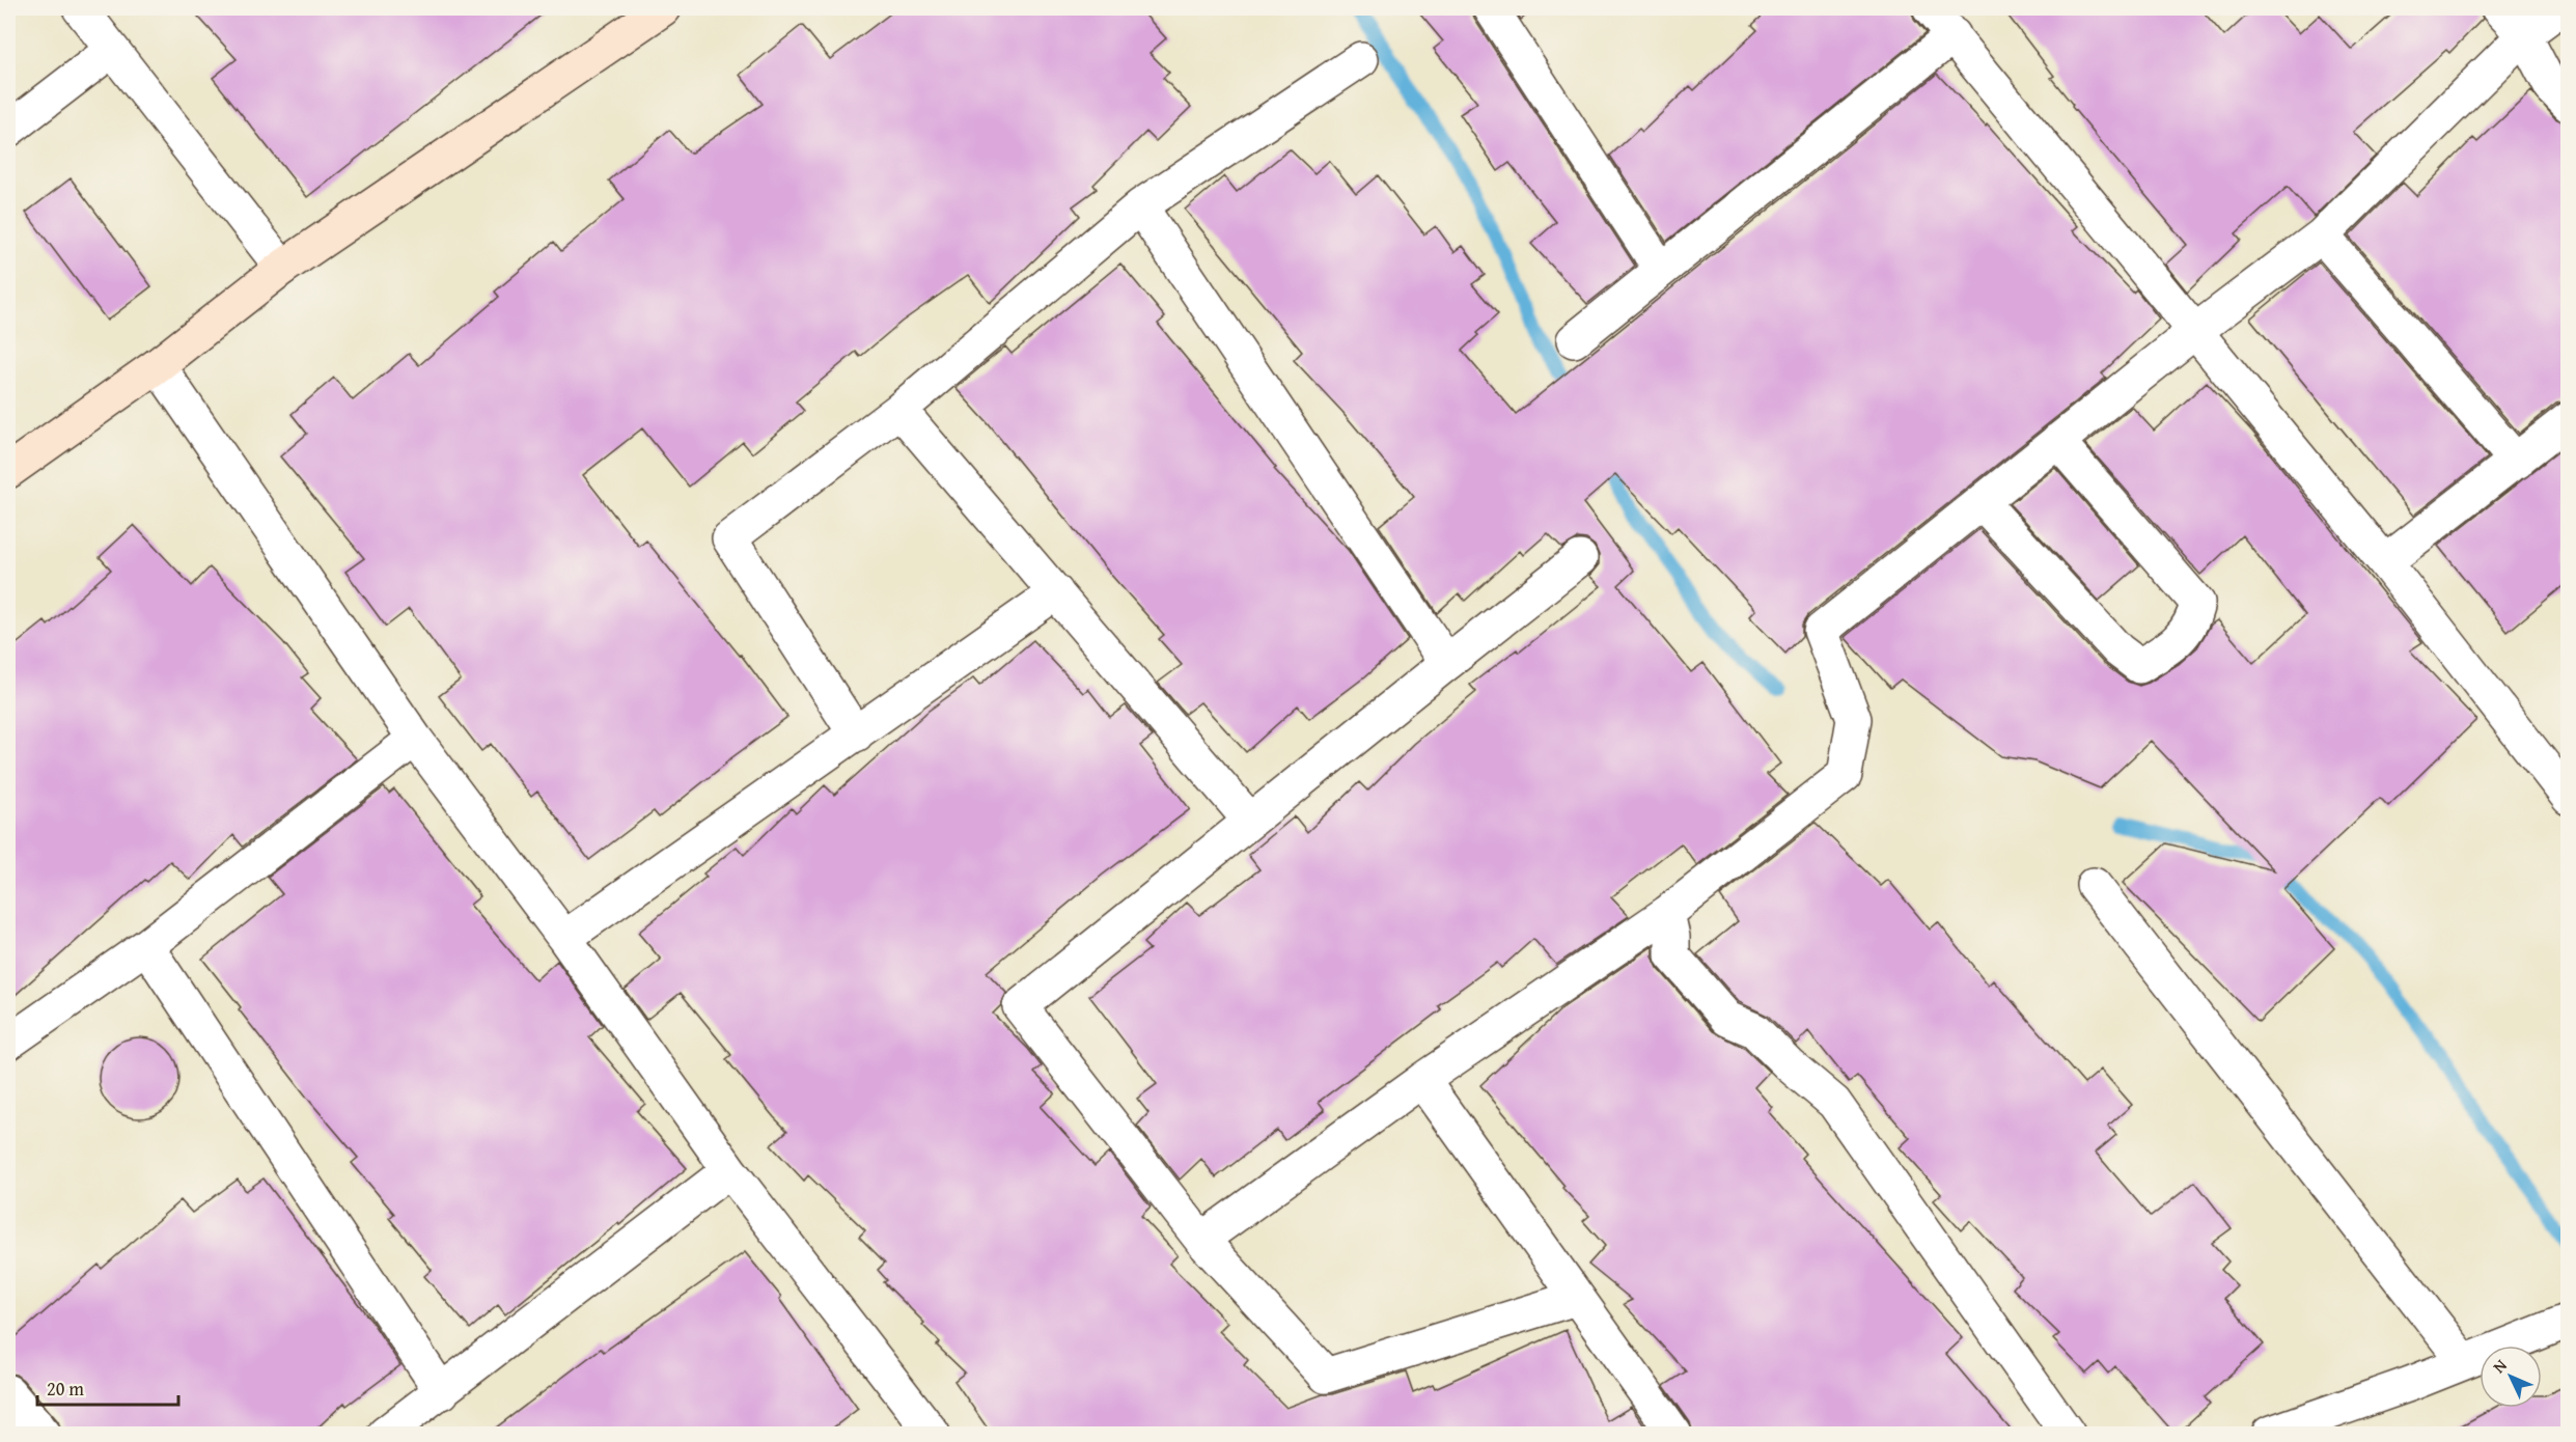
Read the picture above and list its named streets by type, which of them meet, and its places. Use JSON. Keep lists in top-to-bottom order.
{
  "scale_bar": "20 m",
  "north": "top left"
}
